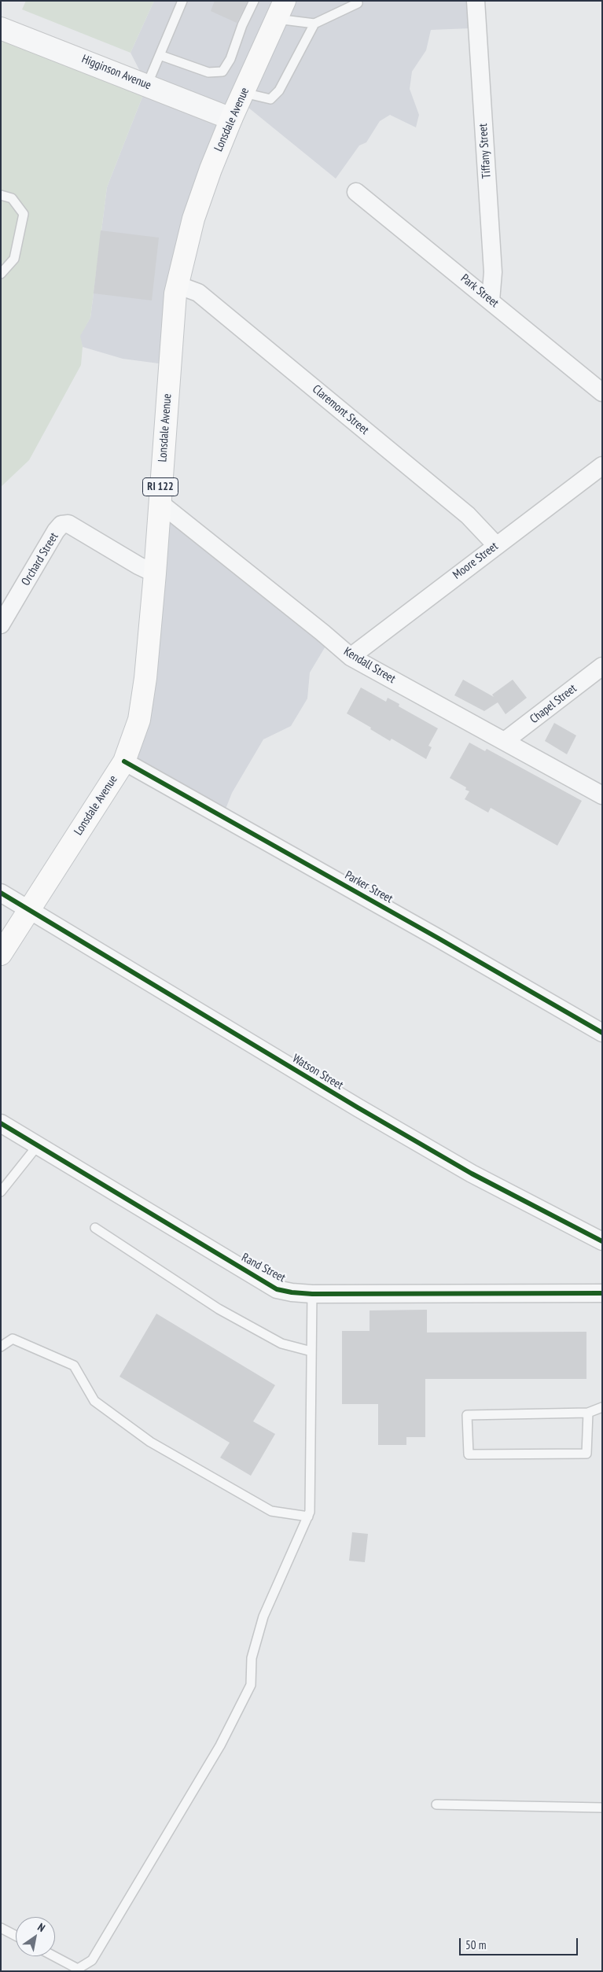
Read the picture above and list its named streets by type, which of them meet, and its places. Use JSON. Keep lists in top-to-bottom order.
{
  "streets": {
    "main road": ["Lonsdale Avenue", "RI 122"],
    "street": [
      "Higginson Avenue",
      "Tiffany Street",
      "Park Street",
      "Claremont Street",
      "Orchard Street",
      "Moore Street",
      "Kendall Street",
      "Chapel Street",
      "Parker Street",
      "Watson Street",
      "Rand Street"
    ]
  },
  "crossings": [
    ["Higginson Avenue", "Lonsdale Avenue"],
    ["Lonsdale Avenue", "Claremont Street"],
    ["Lonsdale Avenue", "Orchard Street"],
    ["Lonsdale Avenue", "Kendall Street"],
    ["Lonsdale Avenue", "Parker Street"],
    ["Lonsdale Avenue", "Watson Street"],
    ["Tiffany Street", "Park Street"],
    ["Claremont Street", "Moore Street"],
    ["Moore Street", "Kendall Street"],
    ["Kendall Street", "Chapel Street"]
  ],
  "scale_bar": "50 m",
  "north": "top right"
}
